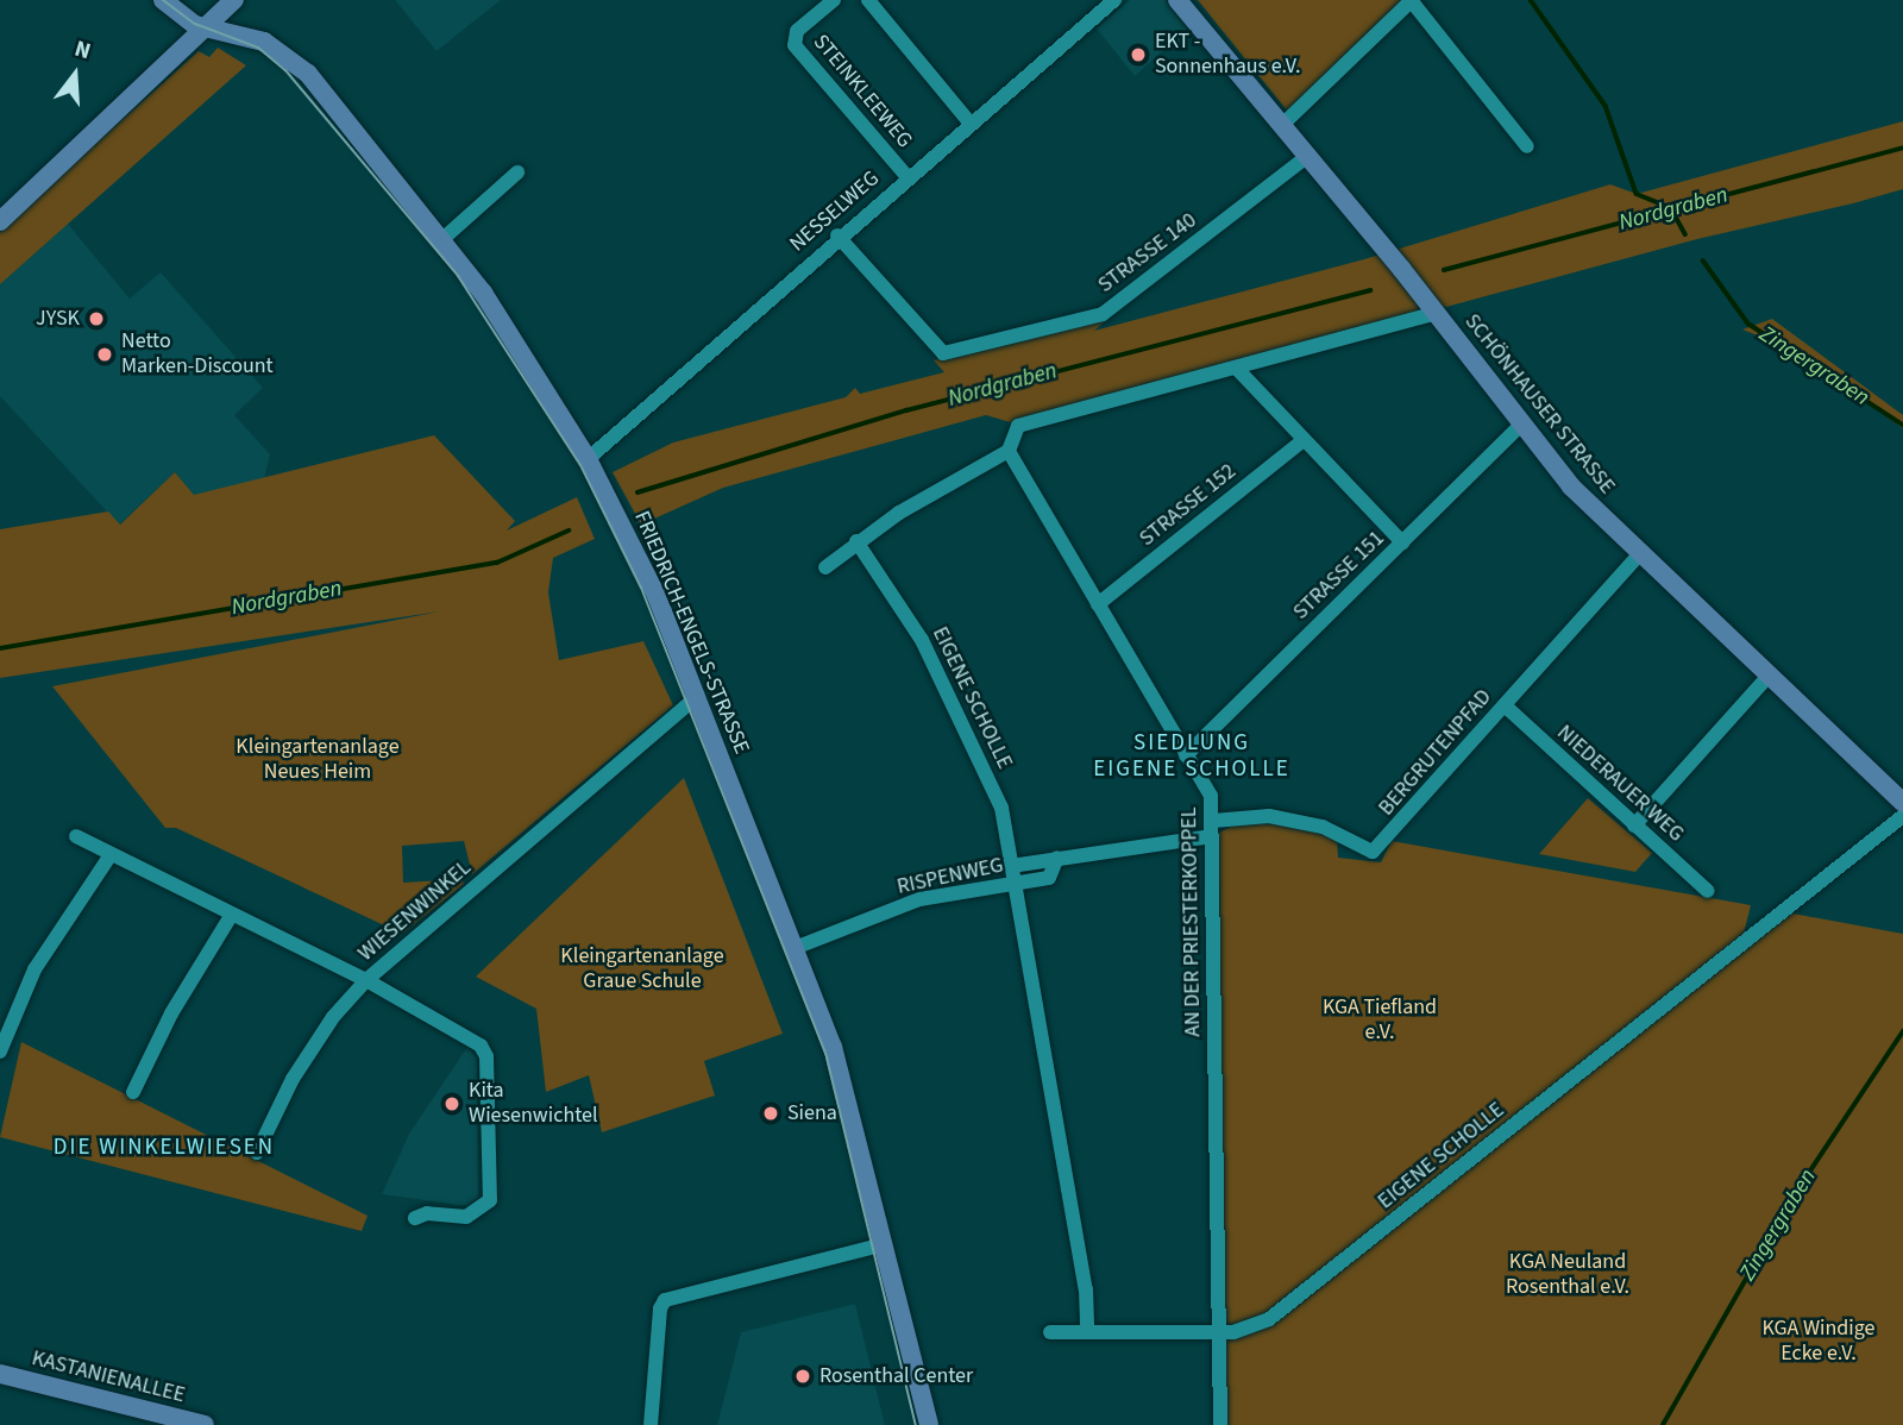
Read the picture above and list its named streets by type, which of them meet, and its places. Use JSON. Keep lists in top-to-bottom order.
{
  "streets": {
    "main road": ["SCHÖNHAUSER STRASSE", "FRIEDRICH-ENGELS-STRASSE", "KASTANIENALLEE"],
    "street": [
      "STEINKLEEWEG",
      "NESSELWEG",
      "STRASSE 140",
      "STRASSE 152",
      "STRASSE 151",
      "EIGENE SCHOLLE",
      "BERGRUTENPFAD",
      "NIEDERAUER WEG",
      "RISPENWEG",
      "WIESENWINKEL",
      "AN DER PRIESTERKOPPEL"
    ]
  },
  "crossings": [
    ["STEINKLEEWEG", "NESSELWEG"],
    ["NESSELWEG", "STRASSE 140"],
    ["NESSELWEG", "FRIEDRICH-ENGELS-STRASSE"],
    ["STRASSE 140", "SCHÖNHAUSER STRASSE"],
    ["SCHÖNHAUSER STRASSE", "STRASSE 151"],
    ["SCHÖNHAUSER STRASSE", "BERGRUTENPFAD"],
    ["STRASSE 152", "AN DER PRIESTERKOPPEL"],
    ["STRASSE 151", "AN DER PRIESTERKOPPEL"],
    ["FRIEDRICH-ENGELS-STRASSE", "RISPENWEG"],
    ["FRIEDRICH-ENGELS-STRASSE", "WIESENWINKEL"],
    ["EIGENE SCHOLLE", "RISPENWEG"],
    ["EIGENE SCHOLLE", "AN DER PRIESTERKOPPEL"],
    ["BERGRUTENPFAD", "NIEDERAUER WEG"],
    ["BERGRUTENPFAD", "RISPENWEG"],
    ["BERGRUTENPFAD", "AN DER PRIESTERKOPPEL"],
    ["RISPENWEG", "AN DER PRIESTERKOPPEL"]
  ],
  "districts": ["SIEDLUNG EIGENE SCHOLLE", "DIE WINKELWIESEN"],
  "water": ["Nordgraben", "Zingergraben"],
  "parks": [
    "Kleingartenanlage Neues Heim",
    "Kleingartenanlage Graue Schule",
    "KGA Tiefland e.V.",
    "KGA Neuland Rosenthal e.V.",
    "KGA Windige Ecke e.V."
  ],
  "places": [
    "EKT - Sonnenhaus e.V.",
    "JYSK",
    "Netto Marken-Discount",
    "Kita Wiesenwichtel",
    "Siena",
    "Rosenthal Center"
  ],
  "north": "top"
}
